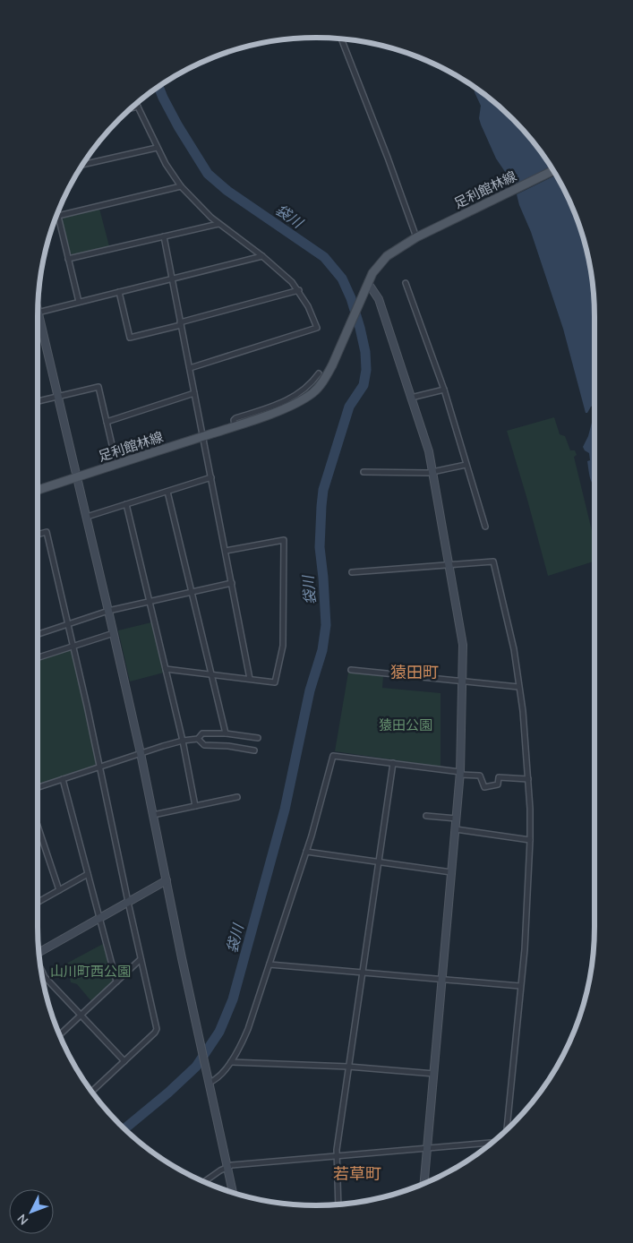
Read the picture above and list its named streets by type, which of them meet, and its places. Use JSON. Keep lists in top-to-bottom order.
{
  "streets": {
    "main road": ["足利館林線"]
  },
  "districts": ["猿田町", "若草町"],
  "water": ["袋川"],
  "parks": ["猿田公園", "山川町西公園"],
  "north": "bottom left"
}
